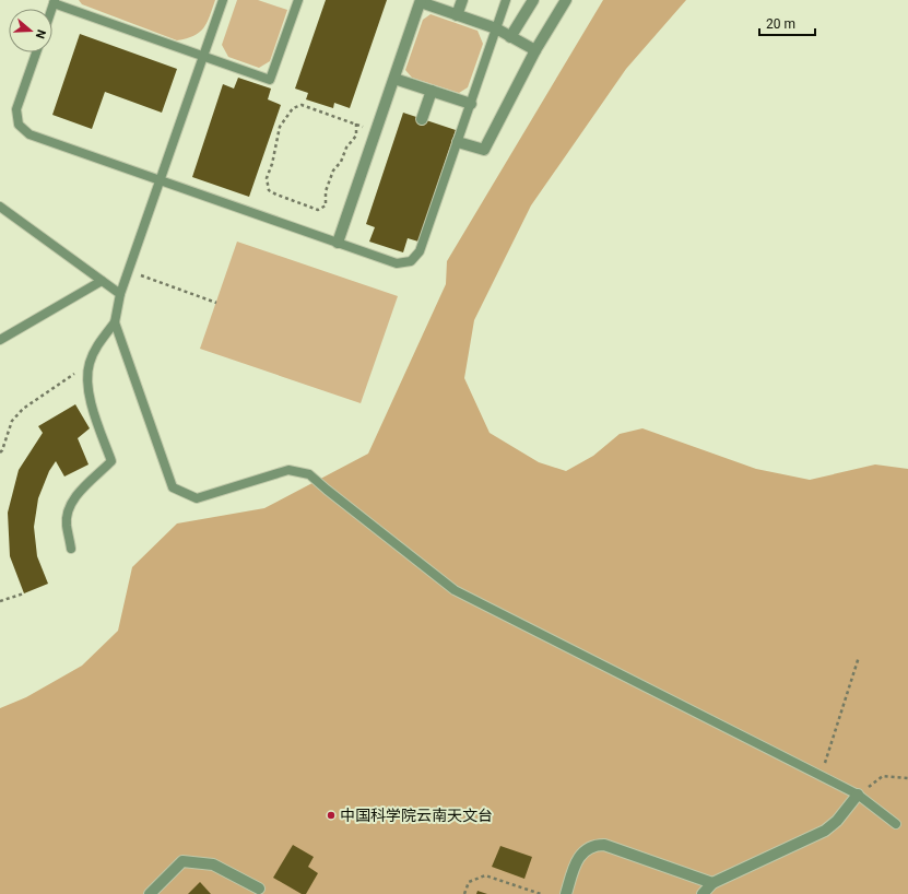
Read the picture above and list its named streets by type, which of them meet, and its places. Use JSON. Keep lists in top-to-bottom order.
{
  "places": ["中国科学院云南天文台"],
  "scale_bar": "20 m",
  "north": "right"
}
